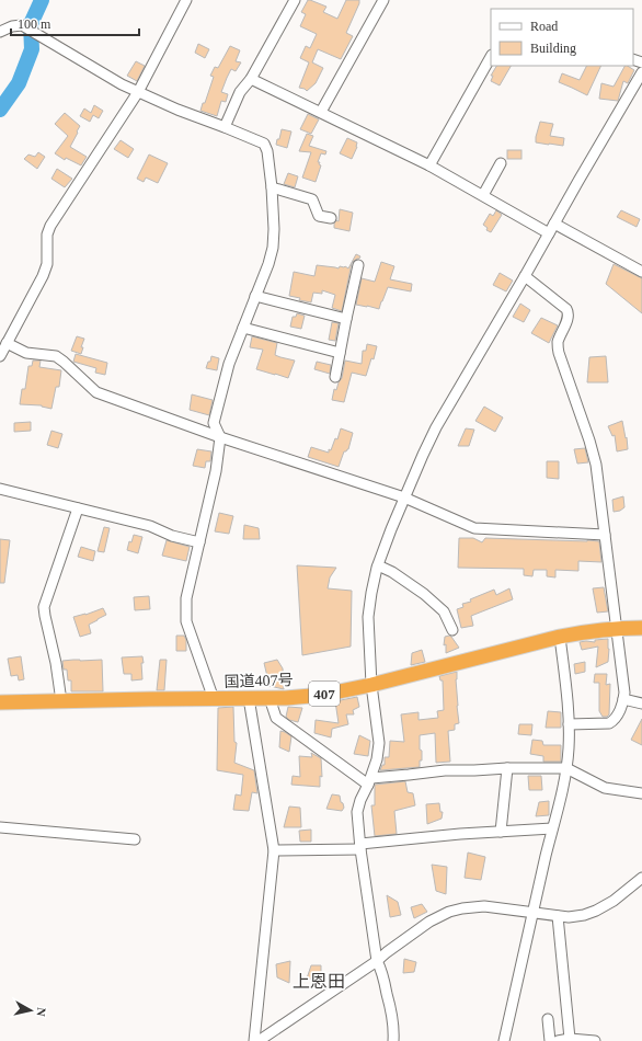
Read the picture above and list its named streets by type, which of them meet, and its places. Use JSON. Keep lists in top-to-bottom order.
{
  "streets": {
    "highway": ["国道407号", "407"]
  },
  "districts": ["上恩田"],
  "legend": ["Road", "Building"],
  "scale_bar": "100 m",
  "north": "right"
}
